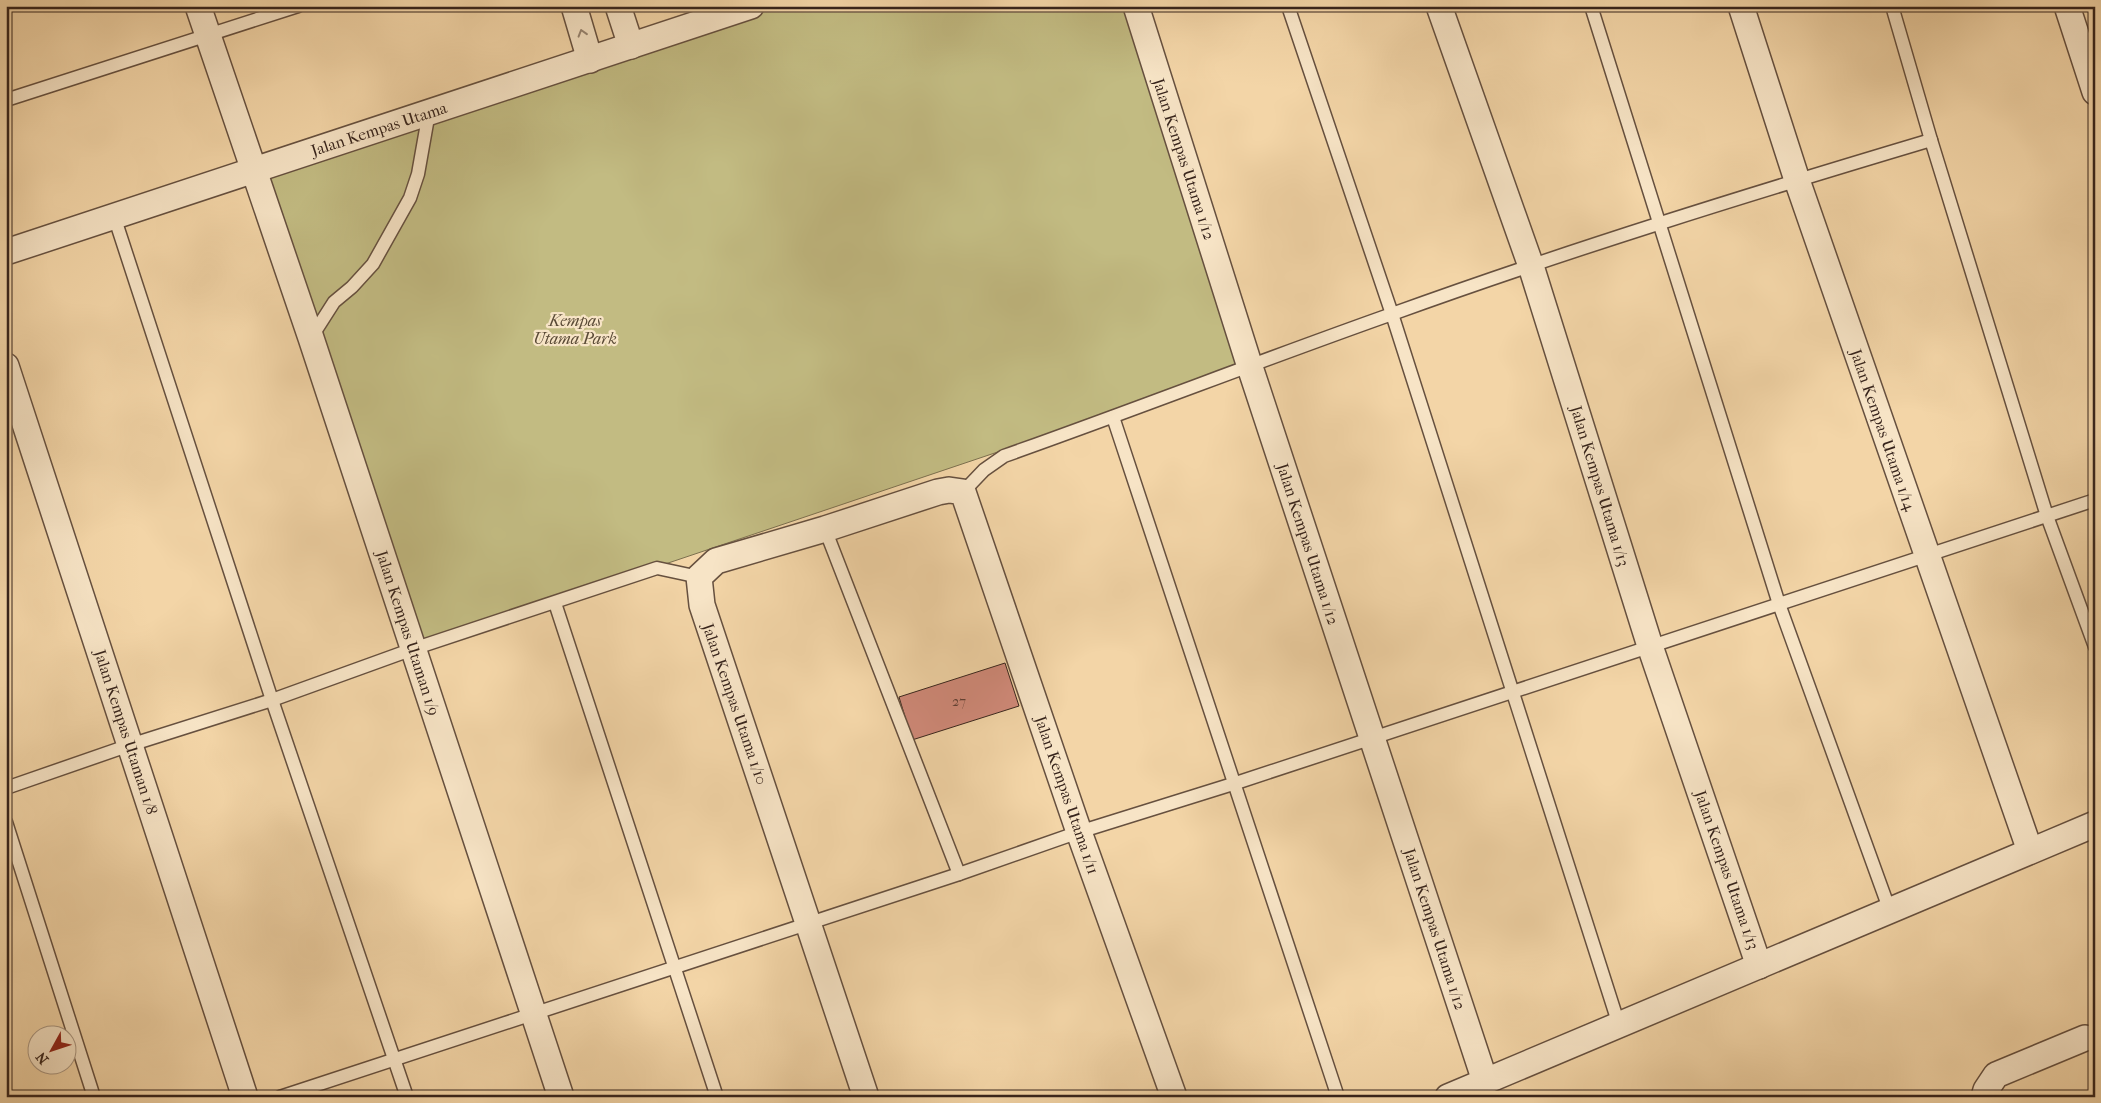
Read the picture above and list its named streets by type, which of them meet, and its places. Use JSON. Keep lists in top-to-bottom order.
{
  "streets": {
    "street": [
      "Jalan Kempas Utama",
      "Jalan Kempas Utama 1/12",
      "Jalan Kempas Utama 1/14",
      "Jalan Kempas Utama 1/13",
      "Jalan Kempas Utaman 1/9",
      "Jalan Kempas Utama 1/10",
      "Jalan Kempas Utaman 1/8",
      "Jalan Kempas Utama 1/11"
    ]
  },
  "crossings": [
    ["Jalan Kempas Utama", "Jalan Kempas Utaman 1/9"]
  ],
  "parks": ["Kempas Utama Park"],
  "house_numbers": ["27"],
  "north": "bottom left"
}
